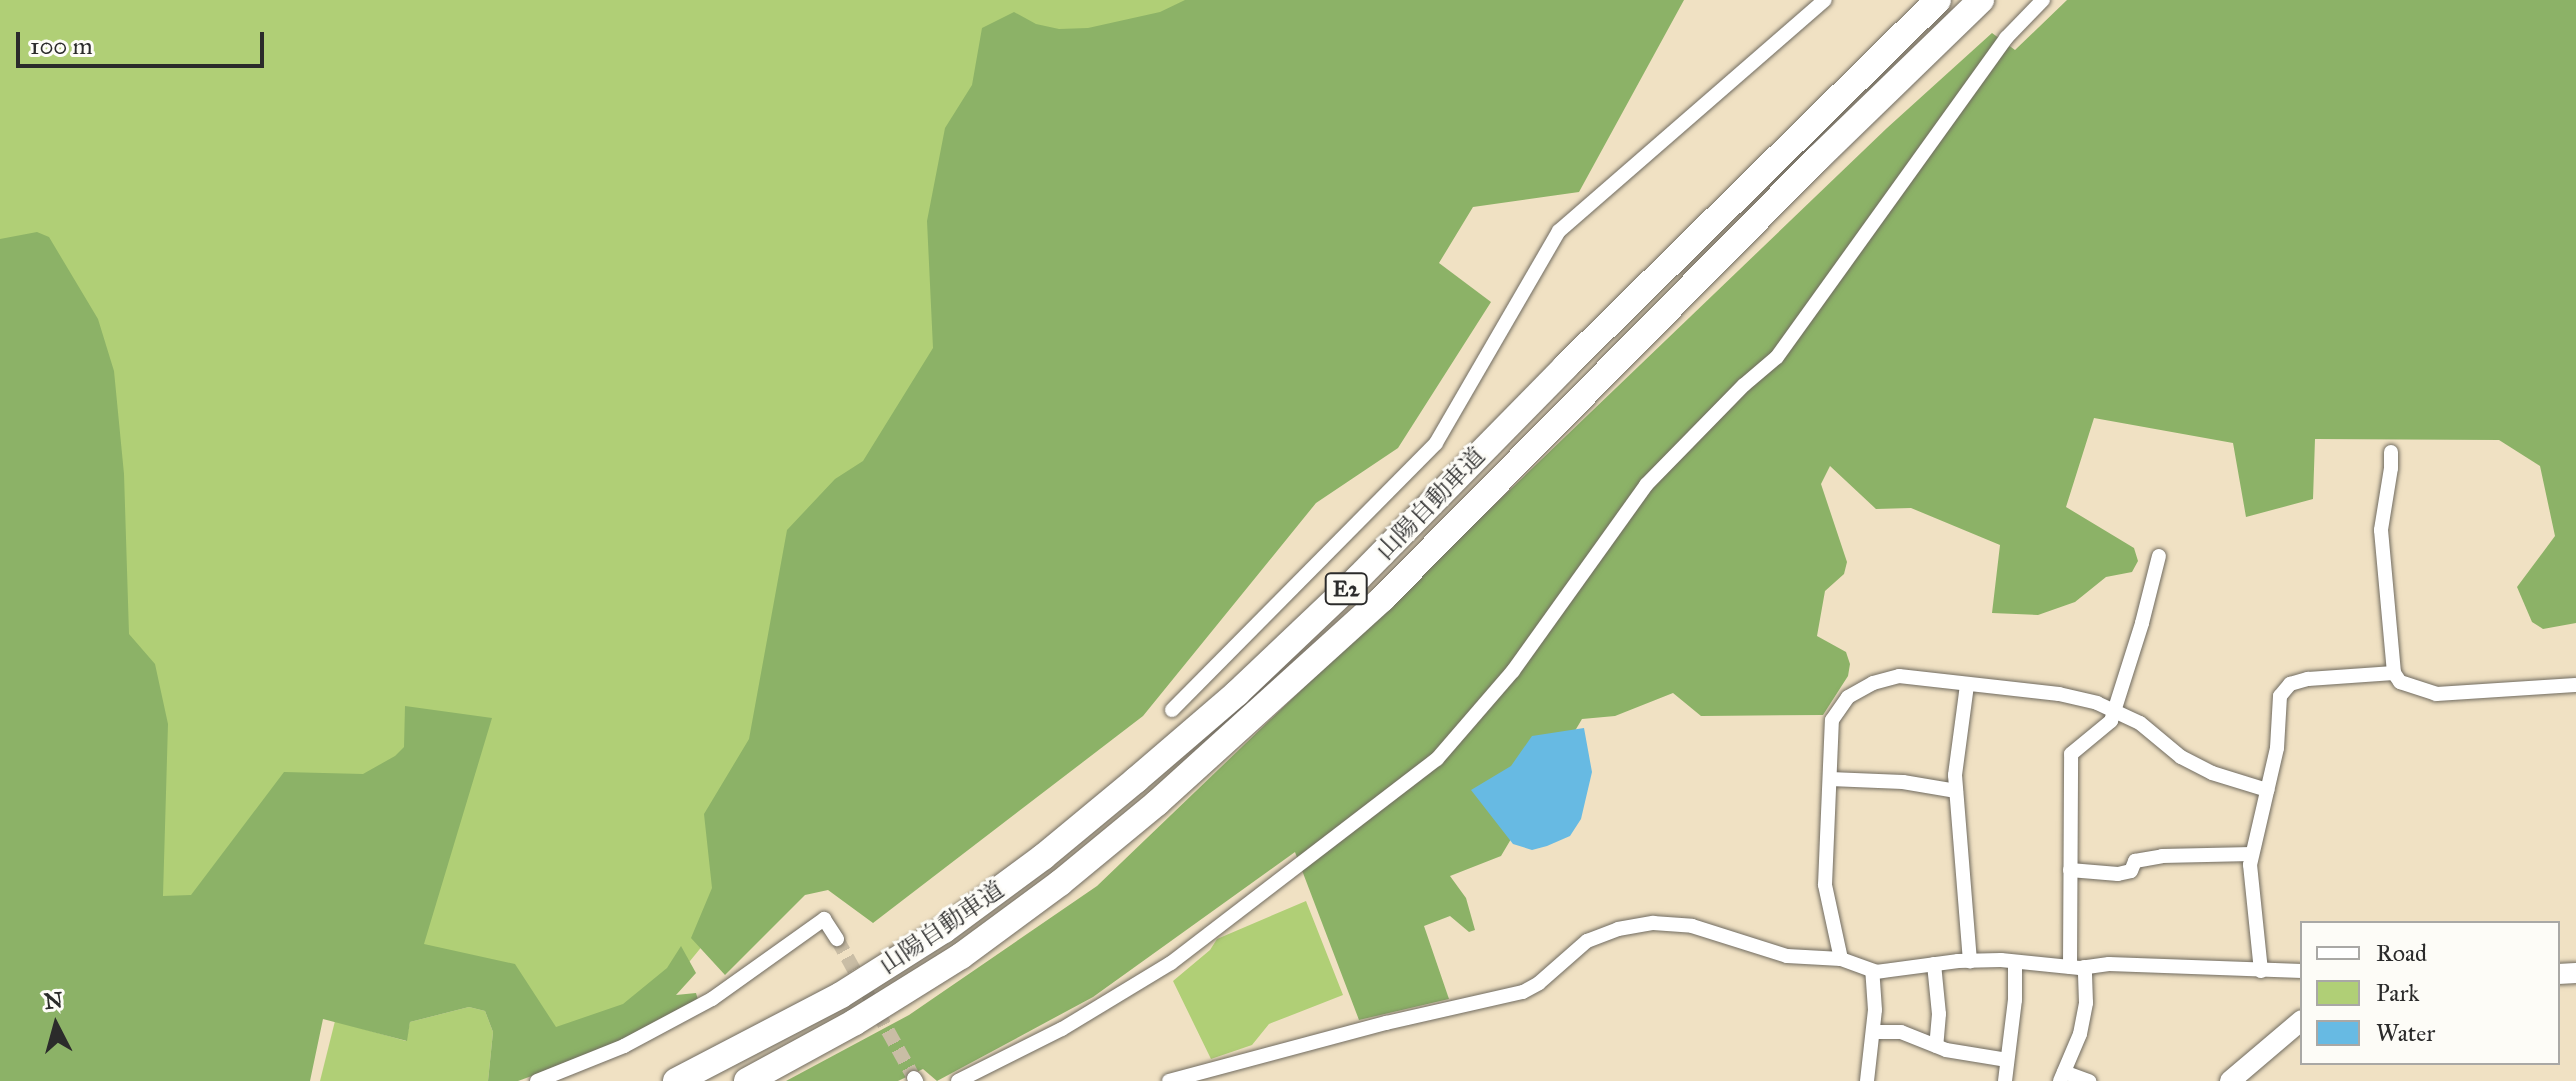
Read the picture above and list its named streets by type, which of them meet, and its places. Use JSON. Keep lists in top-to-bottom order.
{
  "streets": {
    "highway": ["山陽自動車道", "E2"]
  },
  "legend": ["Road", "Park", "Water"],
  "scale_bar": "100 m",
  "north": "top"
}
